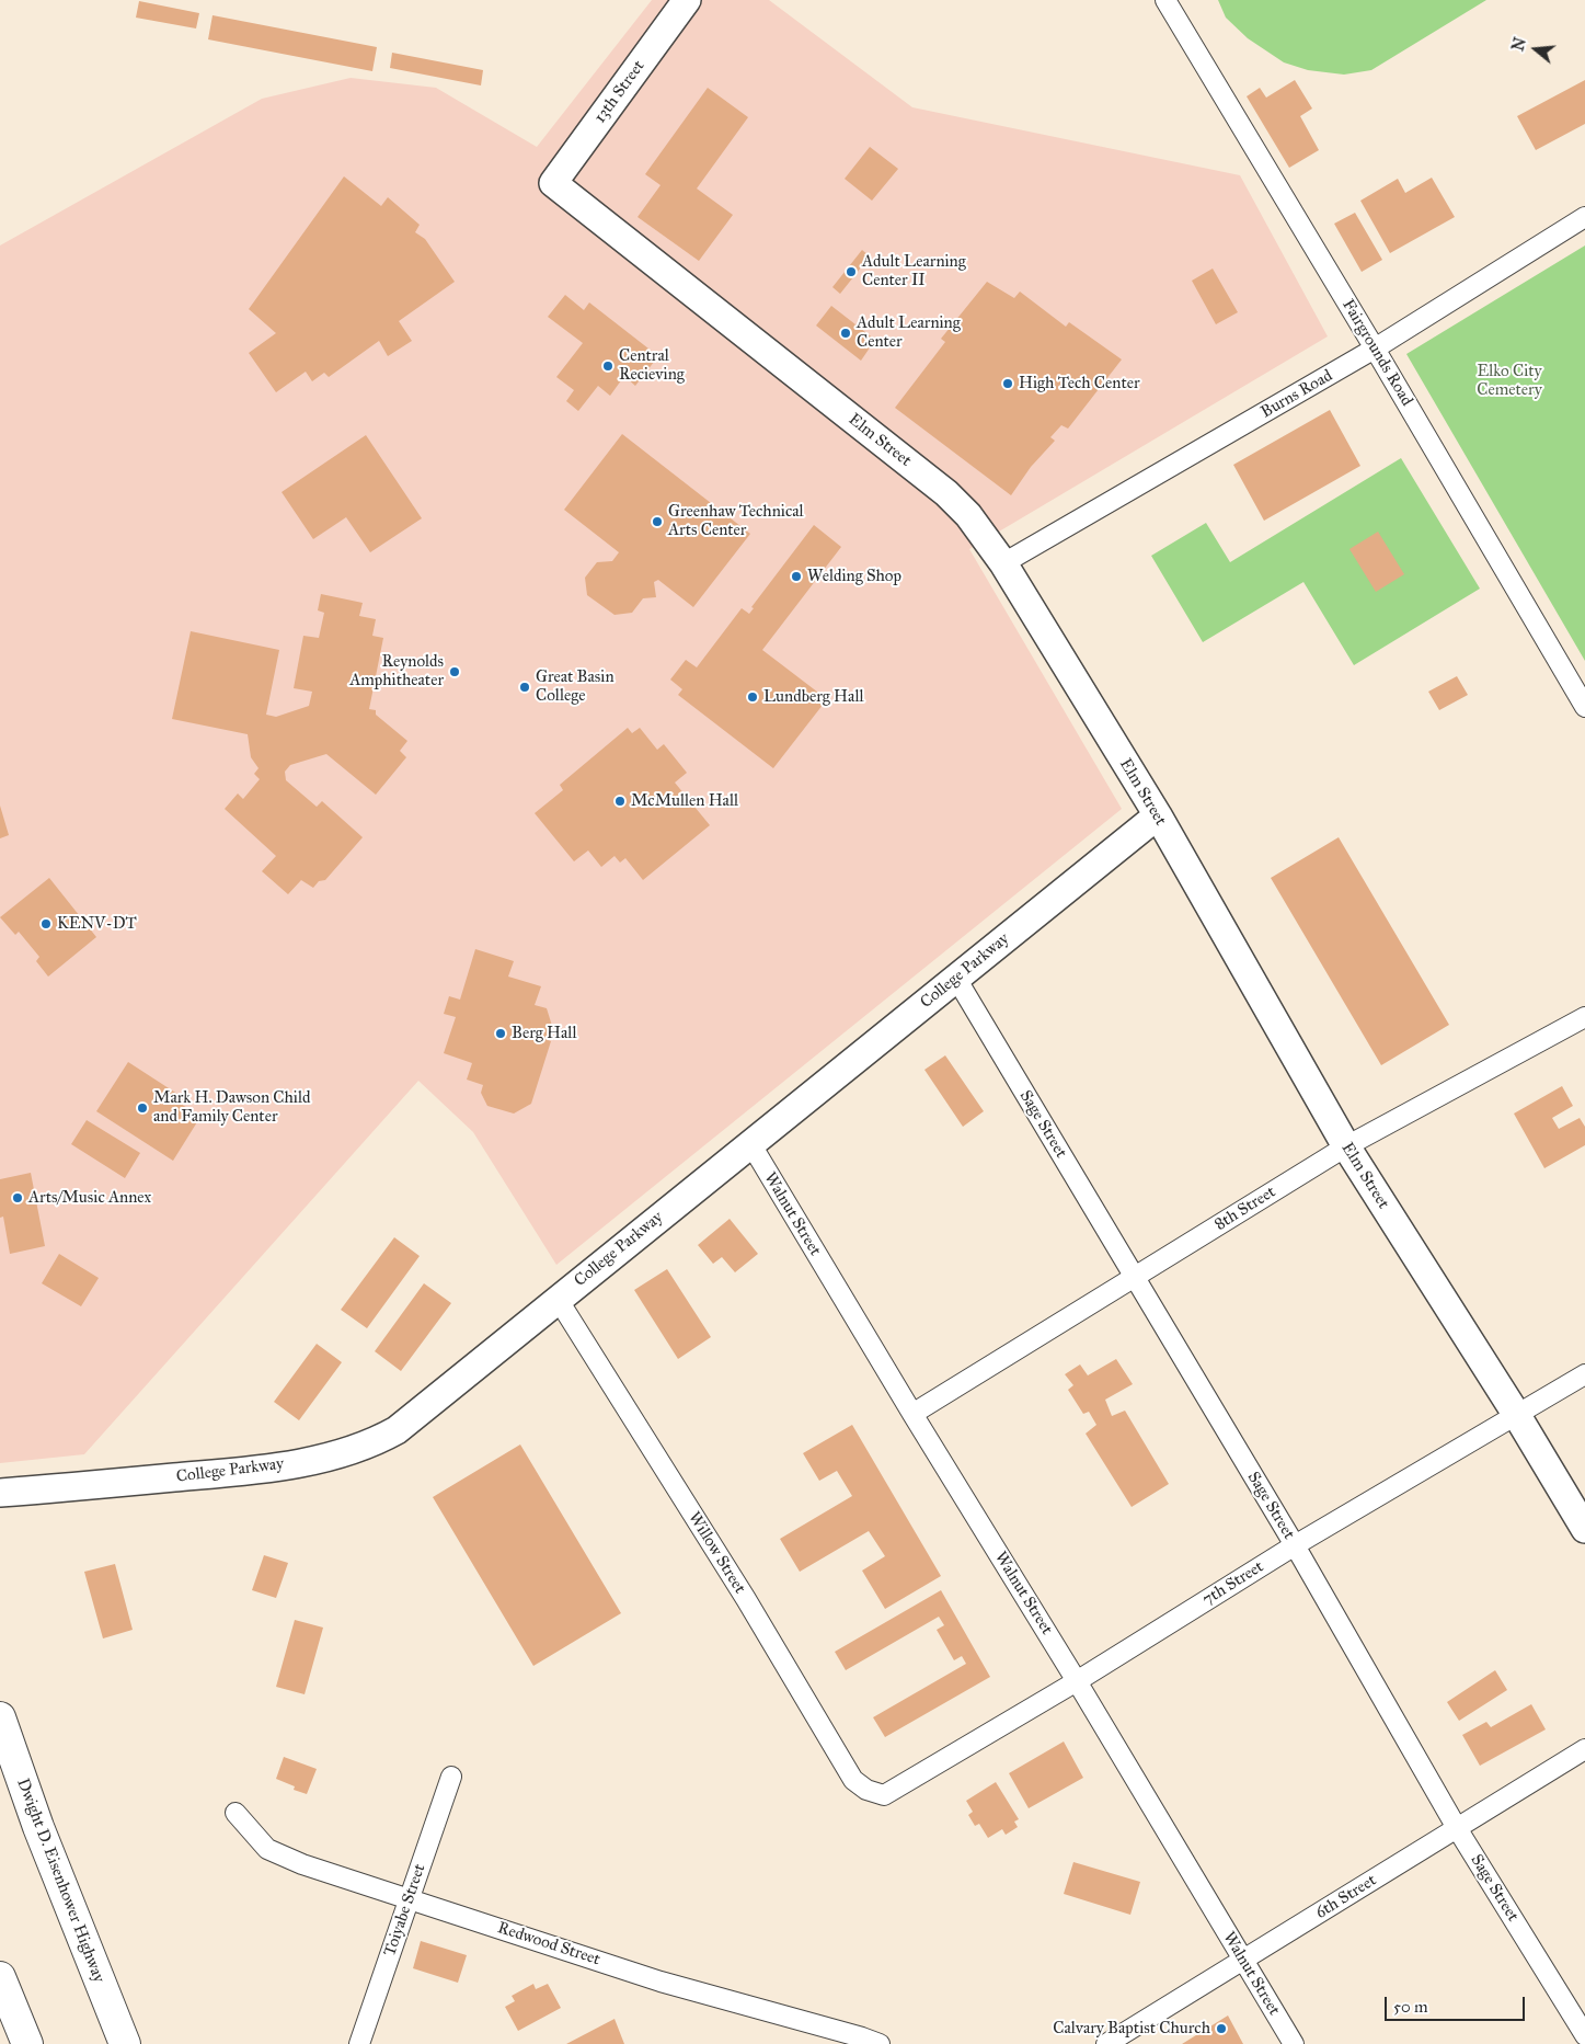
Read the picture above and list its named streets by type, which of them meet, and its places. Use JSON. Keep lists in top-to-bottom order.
{
  "streets": {
    "highway": ["Dwight D. Eisenhower Highway"],
    "street": [
      "13th Street",
      "Fairgrounds Road",
      "Burns Road",
      "Elm Street",
      "College Parkway",
      "Sage Street",
      "8th Street",
      "Walnut Street",
      "Willow Street",
      "7th Street",
      "6th Street",
      "Toiyabe Street",
      "Redwood Street"
    ]
  },
  "crossings": [
    ["13th Street", "Elm Street"],
    ["Fairgrounds Road", "Burns Road"],
    ["Burns Road", "Elm Street"],
    ["Elm Street", "College Parkway"],
    ["Elm Street", "8th Street"],
    ["Elm Street", "7th Street"],
    ["College Parkway", "Sage Street"],
    ["College Parkway", "Walnut Street"],
    ["College Parkway", "Willow Street"],
    ["Sage Street", "8th Street"],
    ["Sage Street", "7th Street"],
    ["Sage Street", "6th Street"],
    ["8th Street", "Walnut Street"],
    ["Walnut Street", "7th Street"],
    ["Walnut Street", "6th Street"],
    ["Willow Street", "7th Street"],
    ["Toiyabe Street", "Redwood Street"]
  ],
  "parks": ["Elko City Cemetery"],
  "places": [
    "Adult Learning Center II",
    "Adult Learning Center",
    "Central Recieving",
    "High Tech Center",
    "Greenhaw Technical Arts Center",
    "Welding Shop",
    "Reynolds Amphitheater",
    "Great Basin College",
    "Lundberg Hall",
    "McMullen Hall",
    "KENV-DT",
    "Berg Hall",
    "Mark H. Dawson Child and Family Center",
    "Arts/Music Annex",
    "Calvary Baptist Church"
  ],
  "scale_bar": "50 m",
  "north": "left"
}
